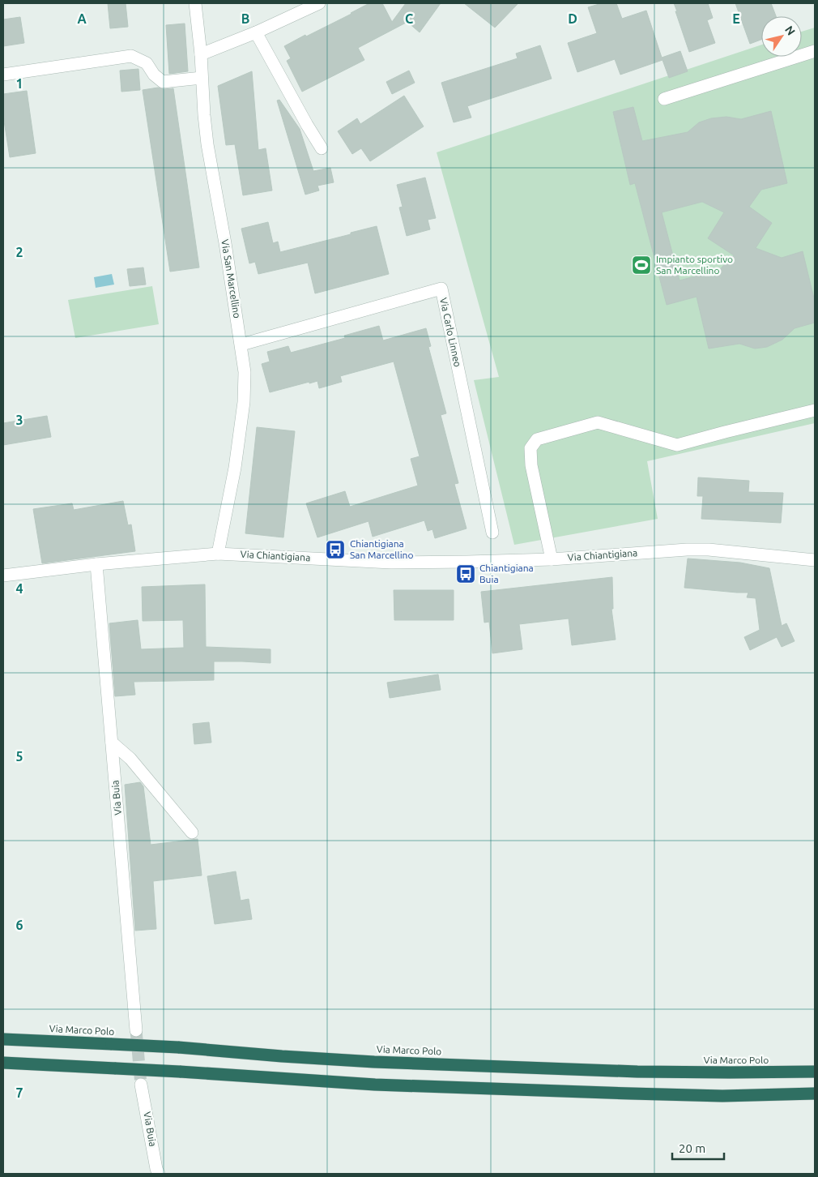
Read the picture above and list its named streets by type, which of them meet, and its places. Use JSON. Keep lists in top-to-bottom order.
{
  "streets": {
    "highway": ["Via Marco Polo"],
    "street": [
      "Via San Marcellino",
      "Via Carlo Linneo",
      "Via Chiantigiana",
      "Via Buia"
    ]
  },
  "crossings": [
    ["Via San Marcellino", "Via Carlo Linneo"],
    ["Via San Marcellino", "Via Chiantigiana"],
    ["Via Chiantigiana", "Via Buia"]
  ],
  "places": {
    "sports": ["Impianto sportivo San Marcellino"],
    "bus stop": ["Chiantigiana San Marcellino", "Chiantigiana Buia"]
  },
  "scale_bar": "20 m",
  "north": "top right",
  "grid": {
    "columns": [
      "A",
      "B",
      "C",
      "D",
      "E"
    ],
    "rows": [
      "1",
      "2",
      "3",
      "4",
      "5",
      "6",
      "7"
    ]
  }
}
